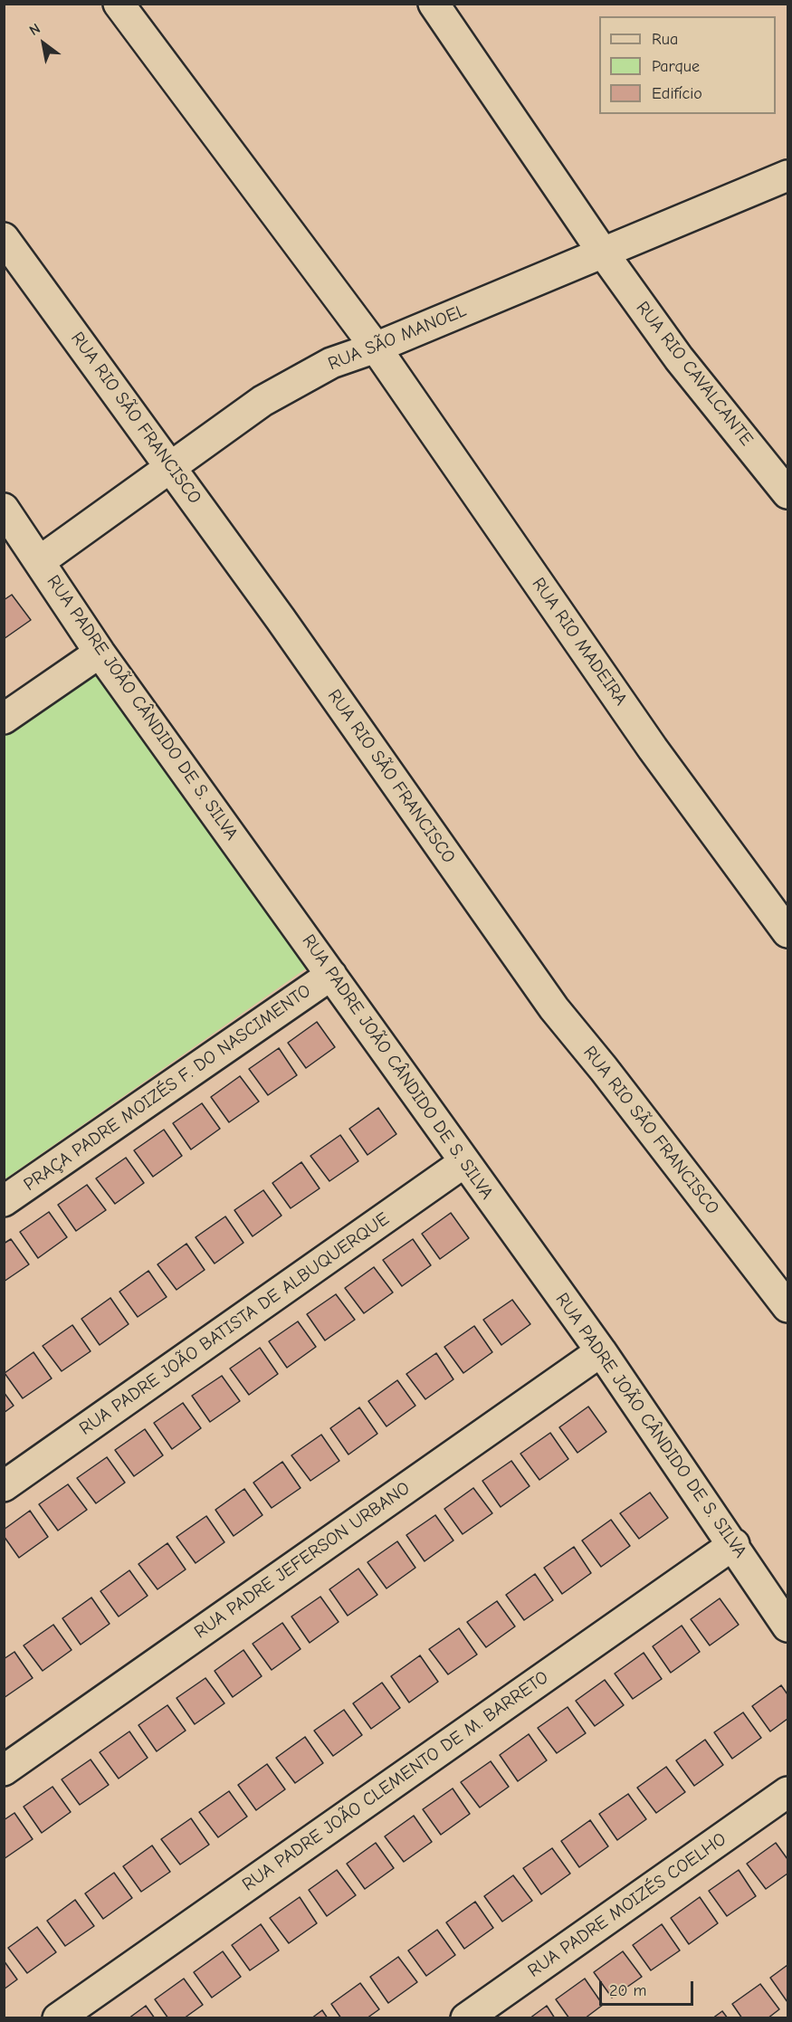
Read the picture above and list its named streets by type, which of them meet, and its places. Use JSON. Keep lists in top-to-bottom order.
{
  "streets": {
    "street": [
      "RUA SÃO MANOEL",
      "RUA RIO CAVALCANTE",
      "RUA RIO SÃO FRANCISCO",
      "RUA RIO MADEIRA",
      "RUA PADRE JOÃO CÂNDIDO DE S. SILVA",
      "PRAÇA PADRE MOIZÉS F. DO NASCIMENTO",
      "RUA PADRE JOÃO BATISTA DE ALBUQUERQUE",
      "RUA PADRE JEFERSON URBANO",
      "RUA PADRE JOÃO CLEMENTO DE M. BARRETO",
      "RUA PADRE MOIZÉS COELHO"
    ]
  },
  "crossings": [
    ["RUA SÃO MANOEL", "RUA RIO CAVALCANTE"],
    ["RUA SÃO MANOEL", "RUA RIO SÃO FRANCISCO"],
    ["RUA SÃO MANOEL", "RUA RIO MADEIRA"],
    ["RUA SÃO MANOEL", "RUA PADRE JOÃO CÂNDIDO DE S. SILVA"],
    ["RUA PADRE JOÃO CÂNDIDO DE S. SILVA", "PRAÇA PADRE MOIZÉS F. DO NASCIMENTO"],
    ["RUA PADRE JOÃO CÂNDIDO DE S. SILVA", "RUA PADRE JOÃO BATISTA DE ALBUQUERQUE"],
    ["RUA PADRE JOÃO CÂNDIDO DE S. SILVA", "RUA PADRE JEFERSON URBANO"],
    ["RUA PADRE JOÃO CÂNDIDO DE S. SILVA", "RUA PADRE JOÃO CLEMENTO DE M. BARRETO"]
  ],
  "legend": ["Rua", "Parque", "Edifício"],
  "scale_bar": "20 m",
  "north": "top left"
}
